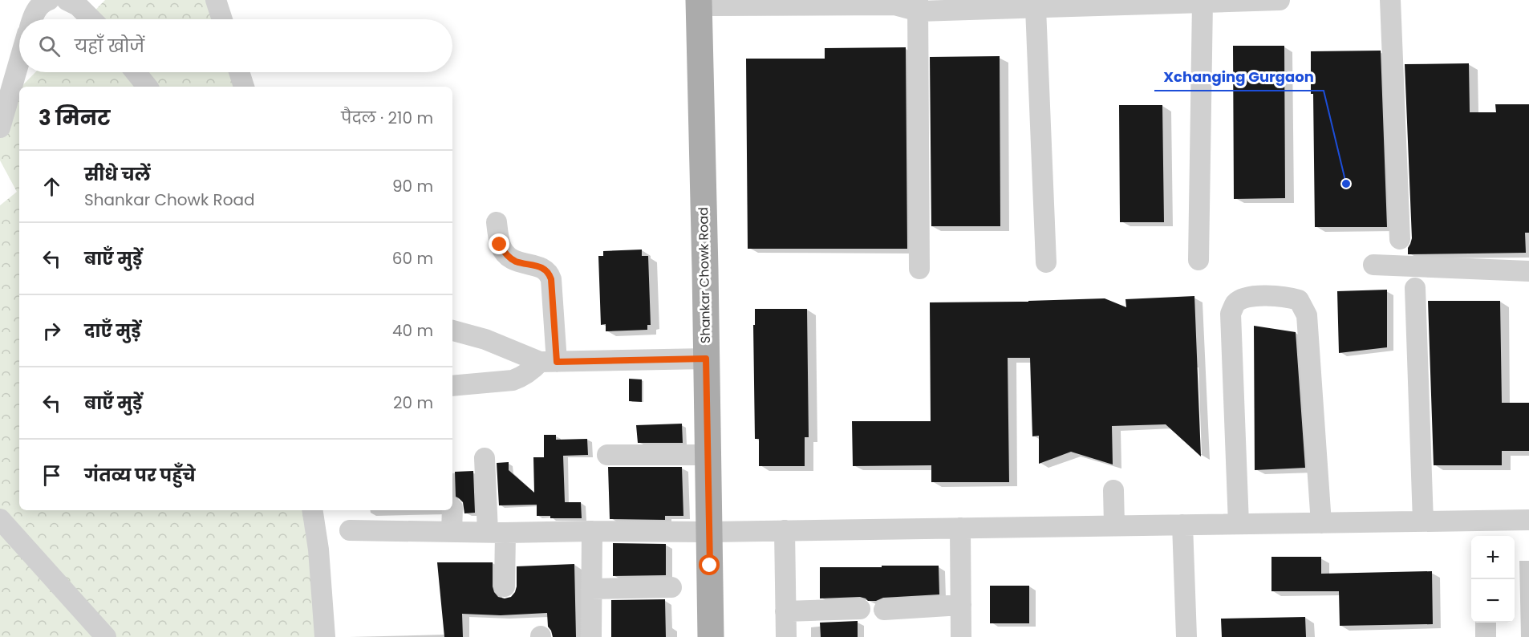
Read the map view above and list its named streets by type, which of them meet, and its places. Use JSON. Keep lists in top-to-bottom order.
{
  "streets": {
    "main road": ["Shankar Chowk Road"]
  },
  "places": ["Xchanging Gurgaon"],
  "page": {
    "search": "यहाँ खोजें",
    "heading": ["3 मिनट", "पैदल · 210 m"],
    "list": [
      ["सीधे चलें", "Shankar Chowk Road", "90 m"],
      ["बाएँ मुड़ें", "60 m"],
      ["दाएँ मुड़ें", "40 m"],
      ["बाएँ मुड़ें", "20 m"],
      "गंतव्य पर पहुँचे"
    ],
    "map_buttons": ["+", "−"]
  }
}
